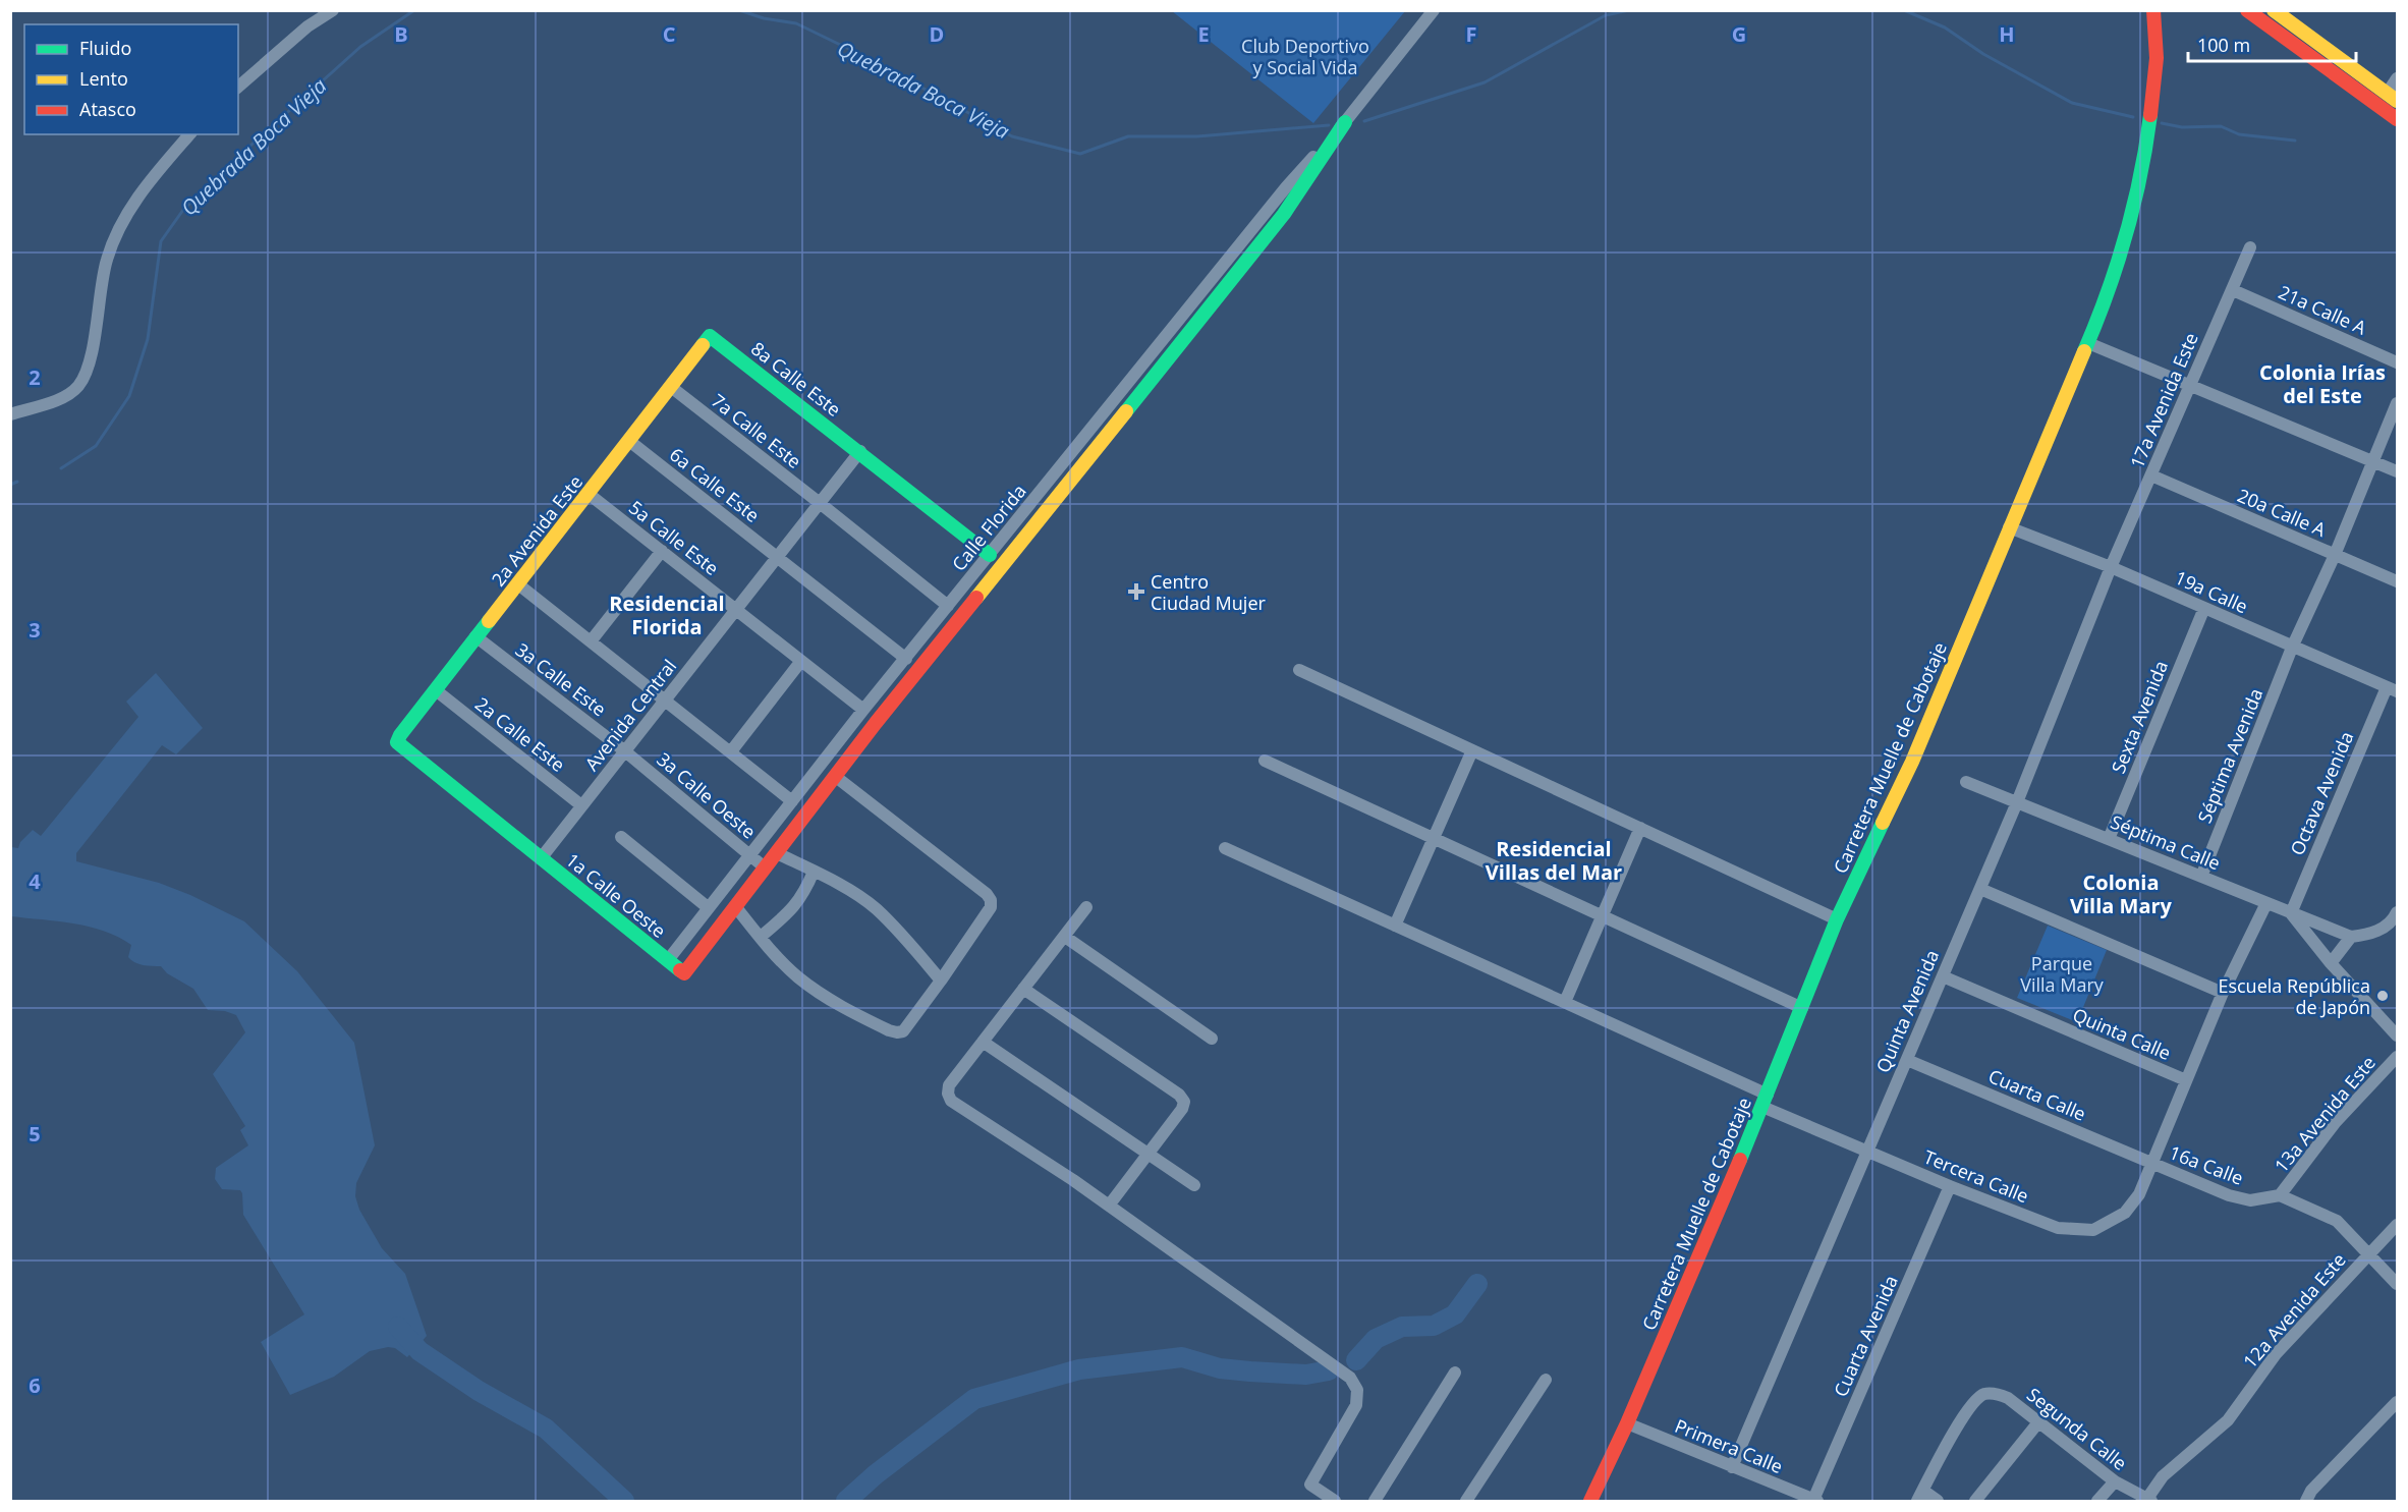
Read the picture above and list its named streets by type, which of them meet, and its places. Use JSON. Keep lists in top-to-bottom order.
{
  "streets": {
    "street": [
      "21a Calle A",
      "8a Calle Este",
      "17a Avenida Este",
      "7a Calle Este",
      "6a Calle Este",
      "20a Calle A",
      "Calle Florida",
      "2a Avenida Este",
      "5a Calle Este",
      "19a Calle",
      "3a Calle Este",
      "Avenida Central",
      "Sexta Avenida",
      "2a Calle Este",
      "Séptima Avenida",
      "Carretera Muelle de Cabotaje",
      "Octava Avenida",
      "3a Calle Oeste",
      "Séptima Calle",
      "1a Calle Oeste",
      "Quinta Avenida",
      "Quinta Calle",
      "Cuarta Calle",
      "13a Avenida Este",
      "16a Calle",
      "Tercera Calle",
      "12a Avenida Este",
      "Cuarta Avenida",
      "Segunda Calle",
      "Primera Calle"
    ]
  },
  "crossings": [
    ["21a Calle A", "17a Avenida Este"],
    ["8a Calle Este", "Calle Florida"],
    ["8a Calle Este", "2a Avenida Este"],
    ["8a Calle Este", "Avenida Central"],
    ["17a Avenida Este", "20a Calle A"],
    ["17a Avenida Este", "19a Calle"],
    ["17a Avenida Este", "Quinta Avenida"],
    ["7a Calle Este", "Calle Florida"],
    ["7a Calle Este", "2a Avenida Este"],
    ["7a Calle Este", "Avenida Central"],
    ["6a Calle Este", "Calle Florida"],
    ["6a Calle Este", "2a Avenida Este"],
    ["6a Calle Este", "Avenida Central"],
    ["20a Calle A", "Séptima Avenida"],
    ["Calle Florida", "5a Calle Este"],
    ["Calle Florida", "3a Calle Oeste"],
    ["Calle Florida", "1a Calle Oeste"],
    ["2a Avenida Este", "5a Calle Este"],
    ["2a Avenida Este", "3a Calle Este"],
    ["2a Avenida Este", "2a Calle Este"],
    ["2a Avenida Este", "1a Calle Oeste"],
    ["5a Calle Este", "Avenida Central"],
    ["19a Calle", "Sexta Avenida"],
    ["19a Calle", "Séptima Avenida"],
    ["19a Calle", "Carretera Muelle de Cabotaje"],
    ["19a Calle", "Octava Avenida"],
    ["19a Calle", "Quinta Avenida"],
    ["3a Calle Este", "Avenida Central"],
    ["3a Calle Este", "3a Calle Oeste"],
    ["Avenida Central", "2a Calle Este"],
    ["Avenida Central", "3a Calle Oeste"],
    ["Avenida Central", "1a Calle Oeste"],
    ["Sexta Avenida", "Séptima Calle"],
    ["Séptima Avenida", "Séptima Calle"],
    ["Carretera Muelle de Cabotaje", "Tercera Calle"],
    ["Carretera Muelle de Cabotaje", "Primera Calle"],
    ["Octava Avenida", "Séptima Calle"],
    ["Séptima Calle", "Quinta Avenida"],
    ["Séptima Calle", "Tercera Calle"],
    ["Quinta Avenida", "Quinta Calle"],
    ["Quinta Avenida", "Cuarta Calle"],
    ["Quinta Avenida", "Tercera Calle"],
    ["Quinta Avenida", "Primera Calle"],
    ["Quinta Calle", "Tercera Calle"],
    ["Cuarta Calle", "16a Calle"],
    ["Cuarta Calle", "Tercera Calle"],
    ["13a Avenida Este", "16a Calle"],
    ["16a Calle", "Tercera Calle"],
    ["Tercera Calle", "Cuarta Avenida"],
    ["12a Avenida Este", "Segunda Calle"],
    ["Cuarta Avenida", "Primera Calle"]
  ],
  "districts": [
    "Colonia Irías del Este",
    "Residencial Florida",
    "Residencial Villas del Mar",
    "Colonia Villa Mary"
  ],
  "water": ["Quebrada Boca Vieja"],
  "parks": ["Club Deportivo y Social Vida", "Parque Villa Mary"],
  "places": {
    "health": ["Centro Ciudad Mujer"],
    "other": ["Escuela República de Japón"]
  },
  "legend": ["Fluido", "Lento", "Atasco"],
  "scale_bar": "100 m",
  "grid": {
    "columns": [
      "B",
      "C",
      "D",
      "E",
      "F",
      "G",
      "H"
    ],
    "rows": [
      "2",
      "3",
      "4",
      "5",
      "6"
    ]
  }
}
